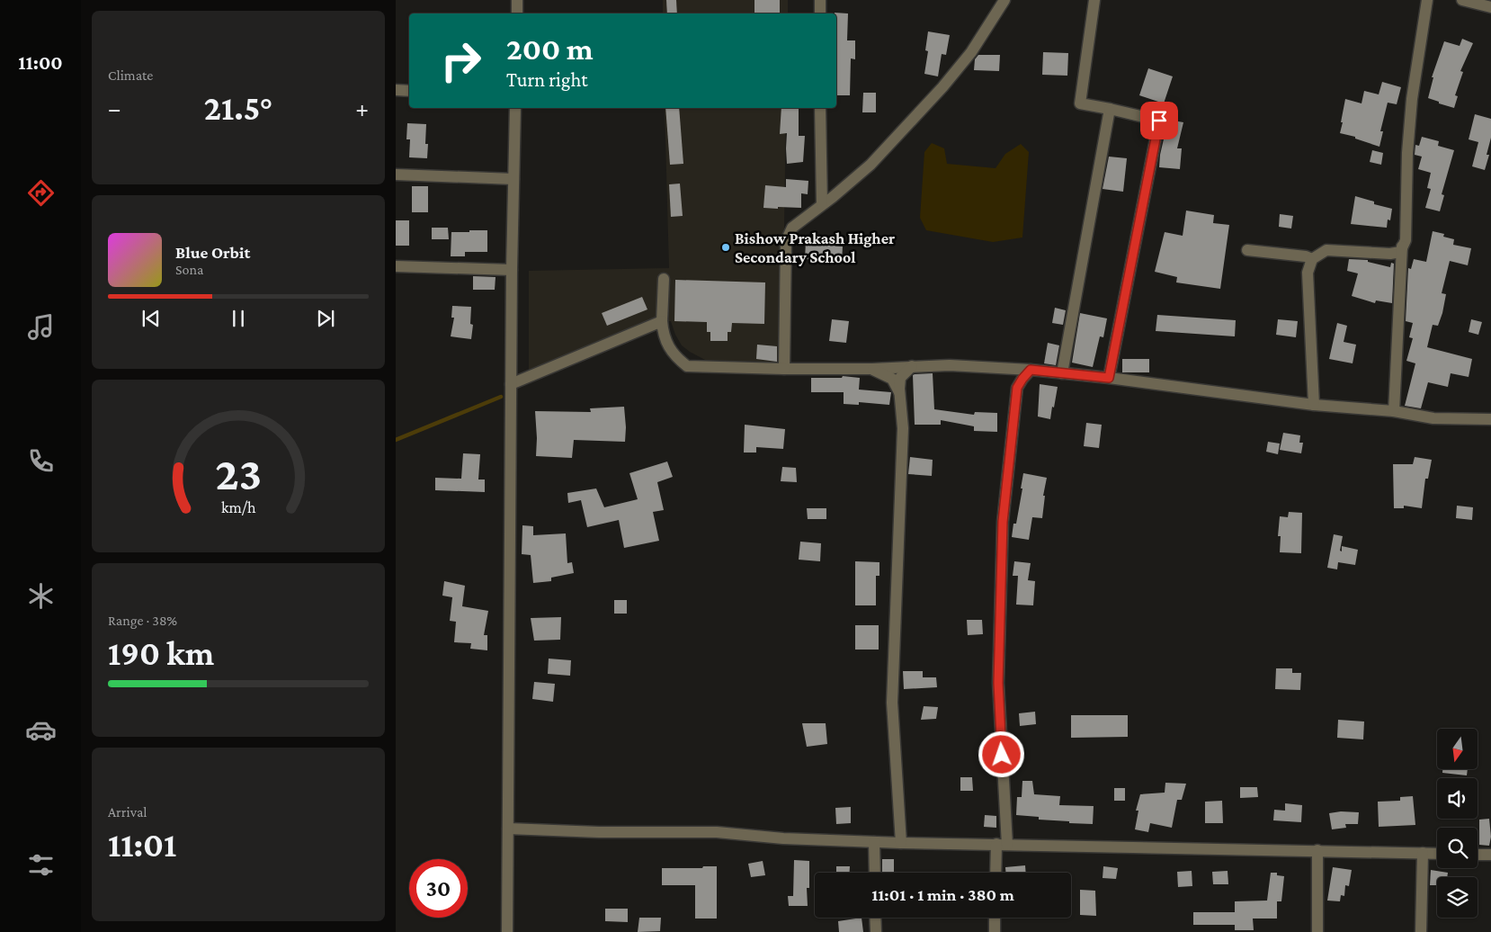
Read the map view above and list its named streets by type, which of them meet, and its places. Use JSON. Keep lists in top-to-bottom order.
{
  "places": ["Bishow Prakash Higher Secondary School"],
  "north": "bottom",
  "page": {
    "tabs": "11:00",
    "tile": [
      "Climate",
      ["Range · 38%", "190 km"],
      ["Arrival", "11:01"]
    ],
    "turn": ["200 m", "Turn right"],
    "heat": ["−", "21.5°", "+"],
    "song": ["Blue Orbit", "Sona"],
    "limit": "30",
    "trip": "11:01 · 1 min · 380 m",
    "gauge": ["23", "km/h"]
  }
}
